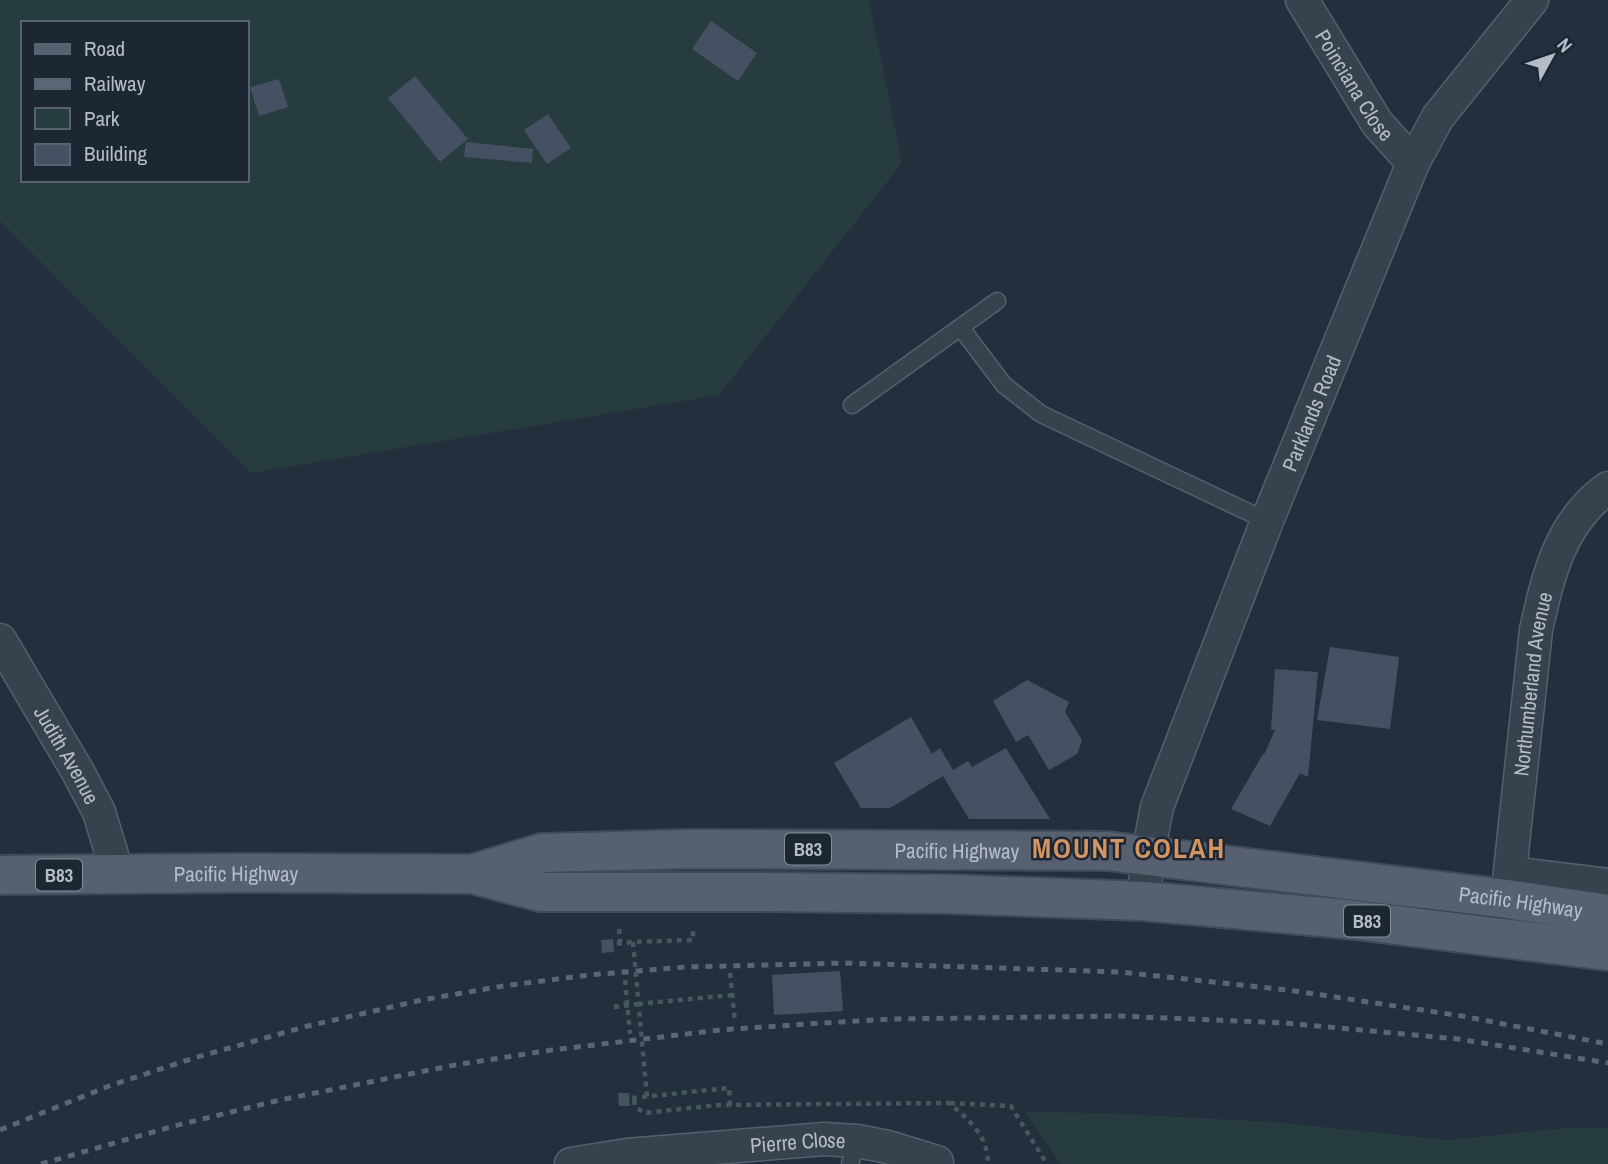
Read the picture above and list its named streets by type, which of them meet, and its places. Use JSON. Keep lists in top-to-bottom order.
{
  "streets": {
    "main road": ["B83", "Pacific Highway"],
    "street": [
      "Poinciana Close",
      "Parklands Road",
      "Northumberland Avenue",
      "Judith Avenue",
      "Pierre Close"
    ]
  },
  "crossings": [
    ["Poinciana Close", "Parklands Road"],
    ["Parklands Road", "Pacific Highway"],
    ["Northumberland Avenue", "Pacific Highway"],
    ["Judith Avenue", "Pacific Highway"]
  ],
  "districts": ["MOUNT COLAH"],
  "legend": [
    "Road",
    "Railway",
    "Park",
    "Building"
  ],
  "north": "top right"
}
